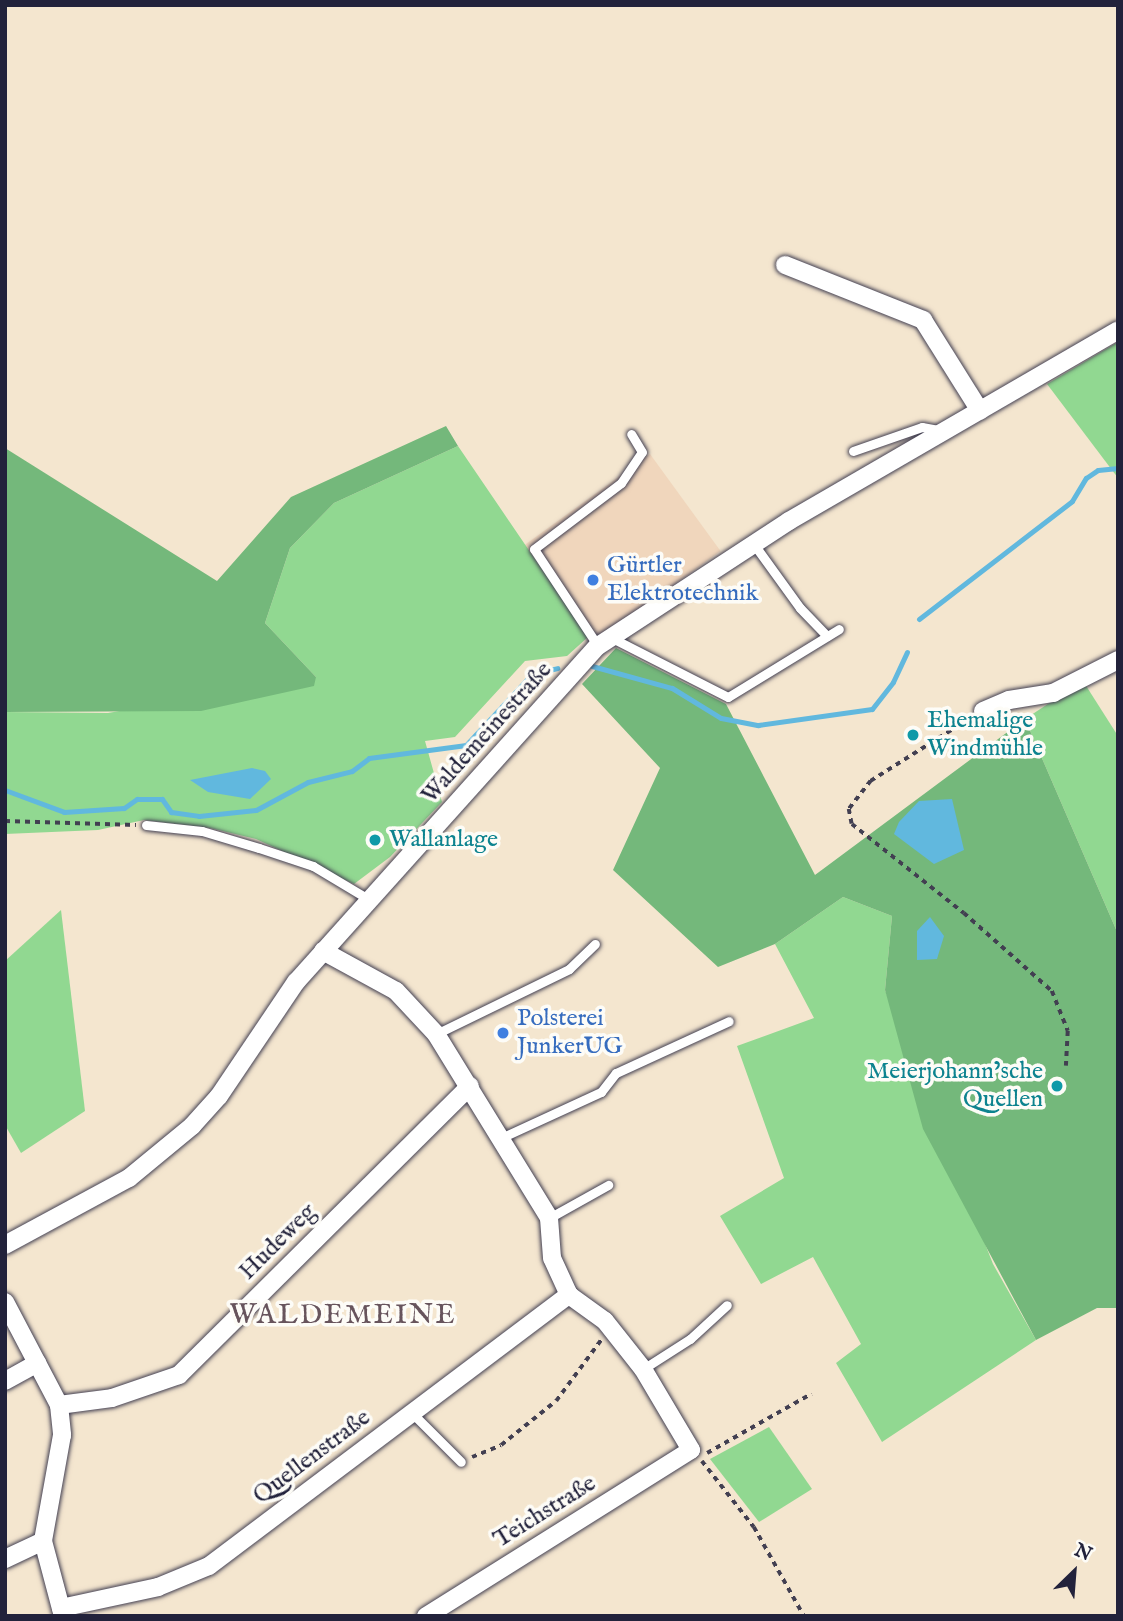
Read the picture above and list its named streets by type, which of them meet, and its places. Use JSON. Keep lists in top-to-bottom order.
{
  "streets": {
    "street": [
      "Waldemeinestraße",
      "Hudeweg",
      "Quellenstraße",
      "Teichstraße"
    ]
  },
  "districts": ["WALDEMEINE"],
  "places": [
    "Gürtler Elektrotechnik",
    "Ehemalige Windmühle",
    "Wallanlage",
    "Polsterei JunkerUG",
    "Meierjohann’sche Quellen"
  ],
  "north": "top right"
}
